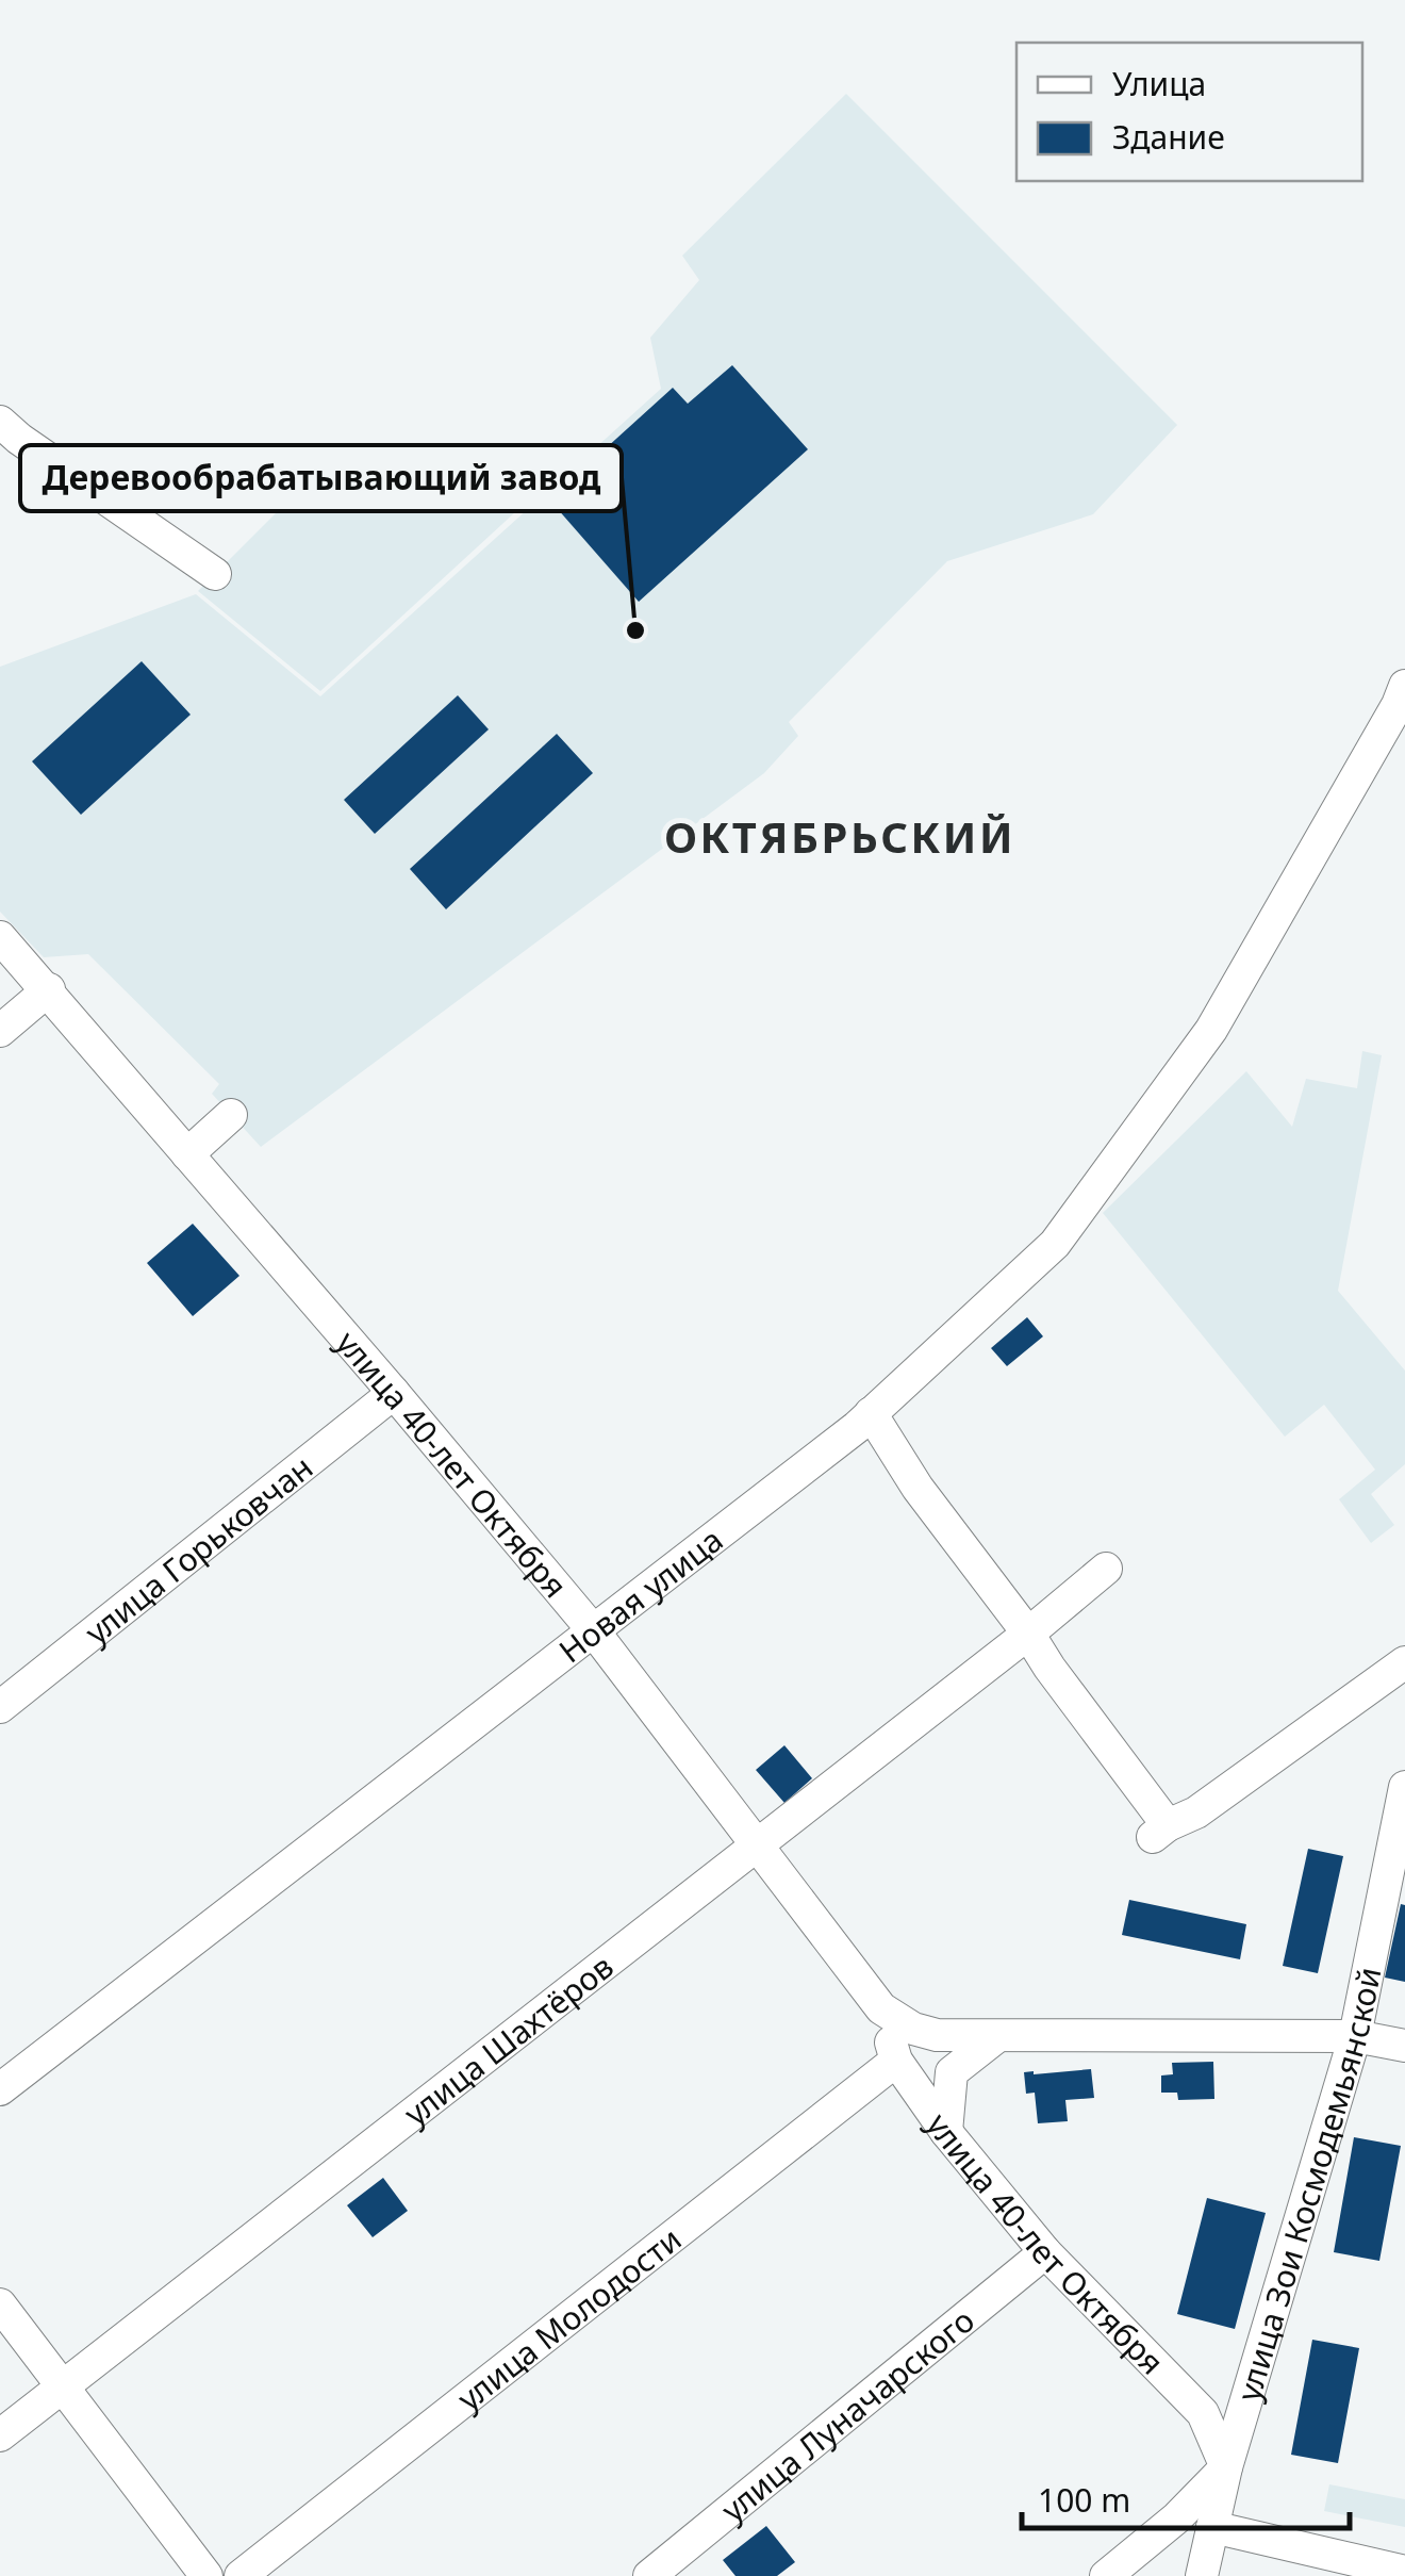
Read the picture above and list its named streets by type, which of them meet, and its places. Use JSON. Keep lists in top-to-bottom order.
{
  "streets": {
    "street": [
      "улица 40-лет Октября",
      "улица Горьковчан",
      "Новая улица",
      "улица Шахтёров",
      "улица Зои Космодемьянской",
      "улица Молодости",
      "улица Луначарского"
    ]
  },
  "crossings": [
    ["улица 40-лет Октября", "улица Горьковчан"],
    ["улица 40-лет Октября", "Новая улица"],
    ["улица 40-лет Октября", "улица Шахтёров"],
    ["улица 40-лет Октября", "улица Зои Космодемьянской"],
    ["улица 40-лет Октября", "улица Молодости"],
    ["улица 40-лет Октября", "улица Луначарского"]
  ],
  "districts": ["ОКТЯБРЬСКИЙ"],
  "places": ["Деревообрабатывающий завод"],
  "legend": ["Улица", "Здание"],
  "scale_bar": "100 m"
}
